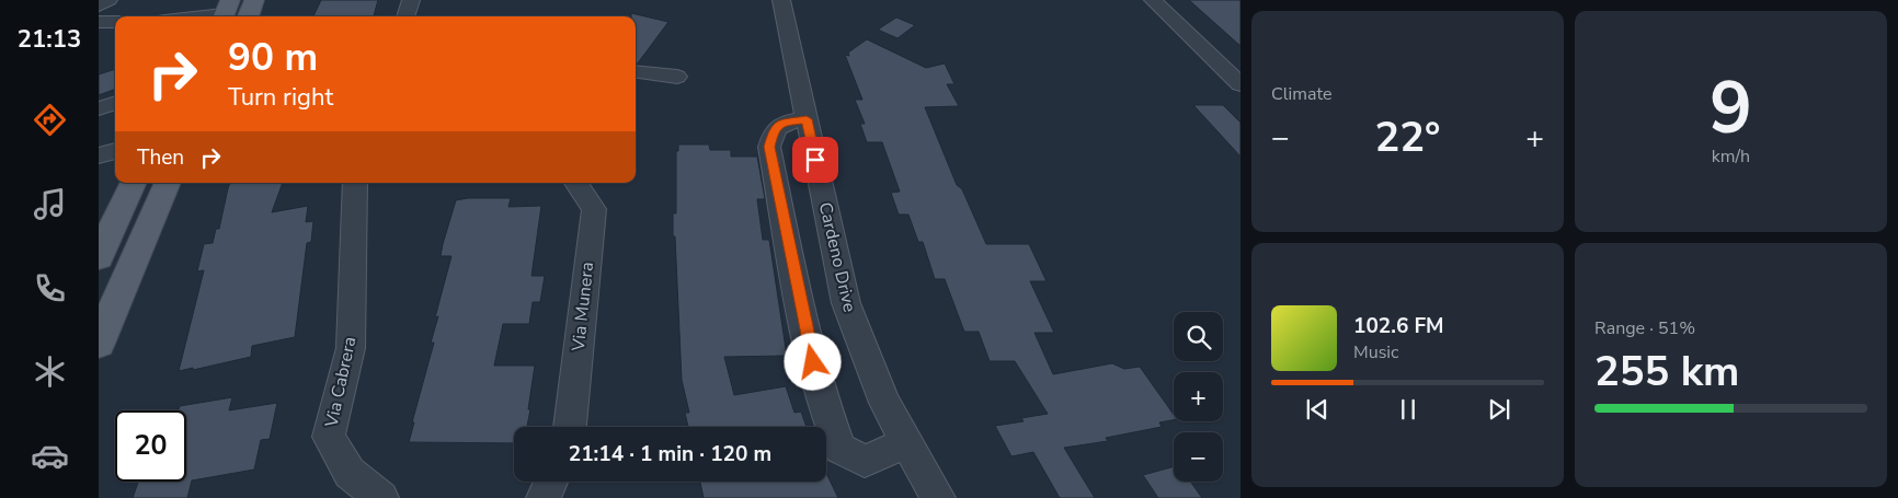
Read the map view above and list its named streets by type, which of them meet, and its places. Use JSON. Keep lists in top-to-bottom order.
{
  "streets": {
    "street": ["Cardeno Drive", "Via Munera", "Via Cabrera"]
  },
  "page": {
    "tabs": "21:13",
    "tile": [
      "Climate",
      ["9", "km/h"],
      ["Range · 51%", "255 km"]
    ],
    "turn": ["90 m", "Turn right"],
    "heat": ["−", "22°", "+"],
    "then": "Then",
    "song": ["102.6 FM", "Music"],
    "map_buttons": ["+", "−"],
    "limit": "20",
    "trip": "21:14 · 1 min · 120 m"
  }
}
